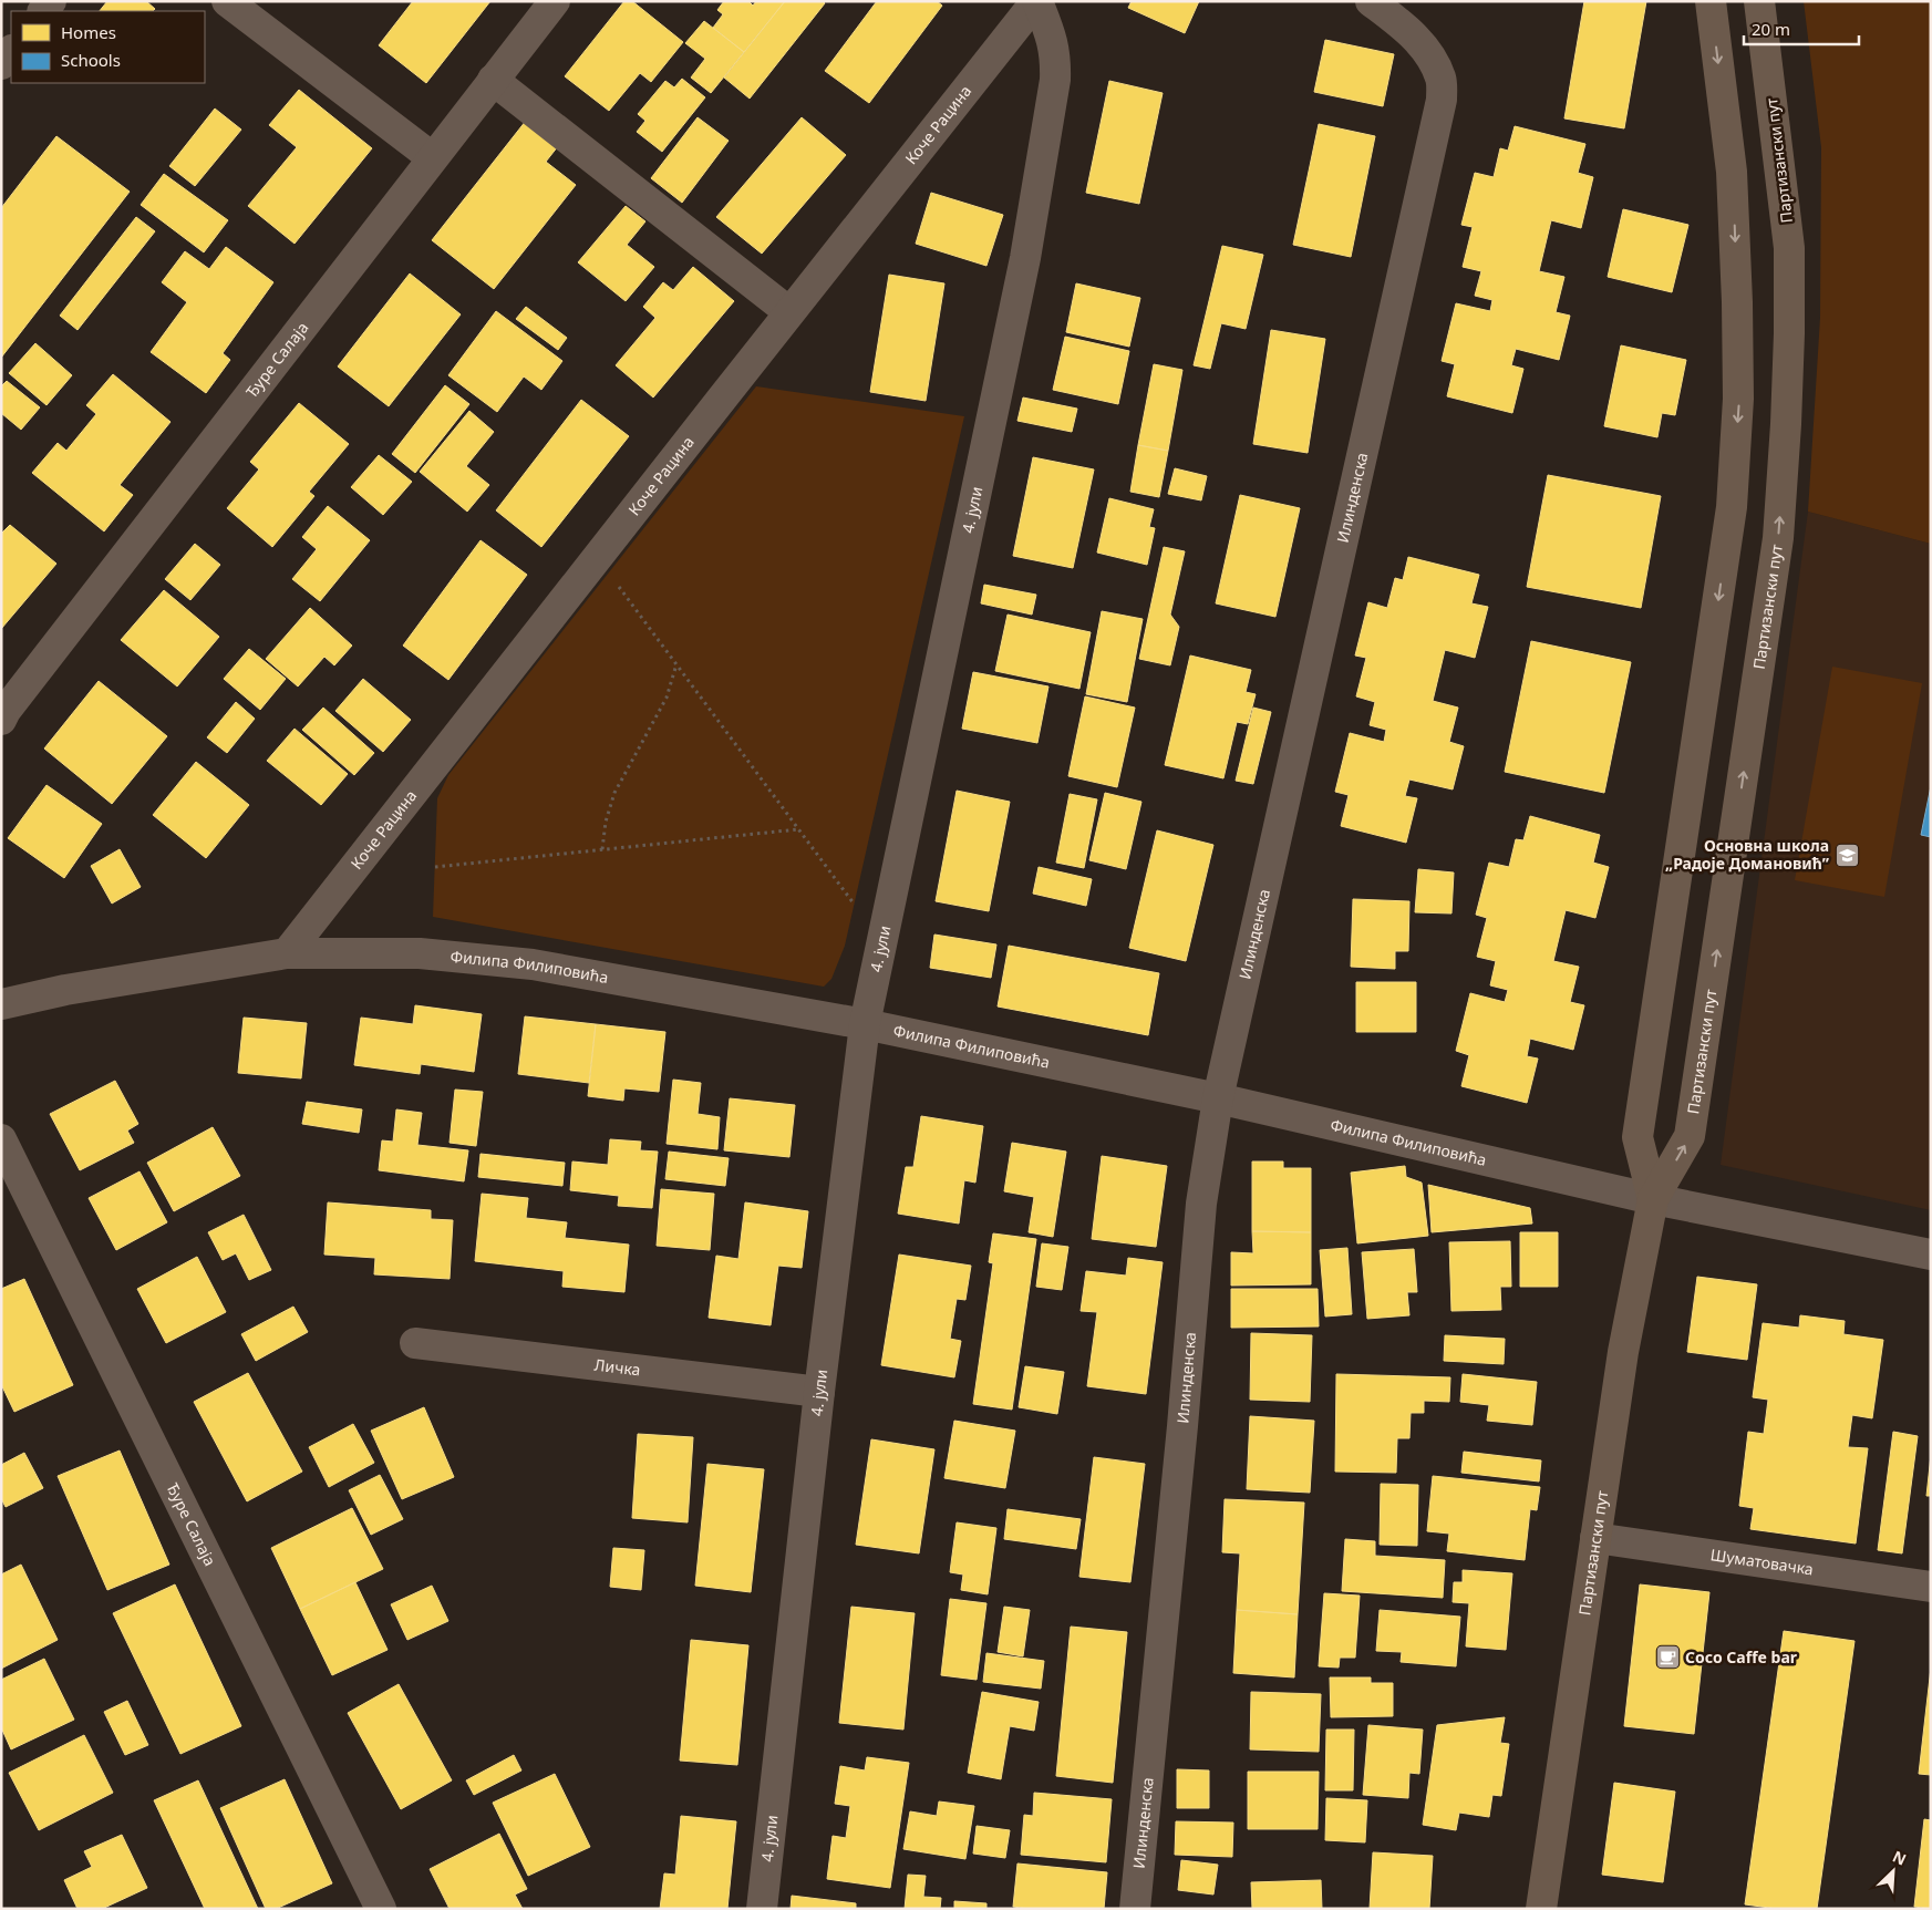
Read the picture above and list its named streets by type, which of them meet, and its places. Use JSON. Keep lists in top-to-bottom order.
{
  "streets": {
    "main road": ["Партизански пут"],
    "street": [
      "Коче Рацина",
      "Ђуре Салаја",
      "Илинденска",
      "4. јули",
      "Филипа Филиповића",
      "Личка",
      "Шуматовачка"
    ]
  },
  "crossings": [
    ["Коче Рацина", "4. јули"],
    ["Коче Рацина", "Филипа Филиповића"],
    ["Партизански пут", "Филипа Филиповића"],
    ["Партизански пут", "Шуматовачка"],
    ["Илинденска", "Филипа Филиповића"],
    ["4. јули", "Филипа Филиповића"],
    ["4. јули", "Личка"]
  ],
  "places": {
    "school or university": ["Основна школа „Радоје Домановић”"],
    "cafe": ["Coco Caffe bar"]
  },
  "legend": ["Homes", "Schools"],
  "scale_bar": "20 m",
  "north": "top right"
}
